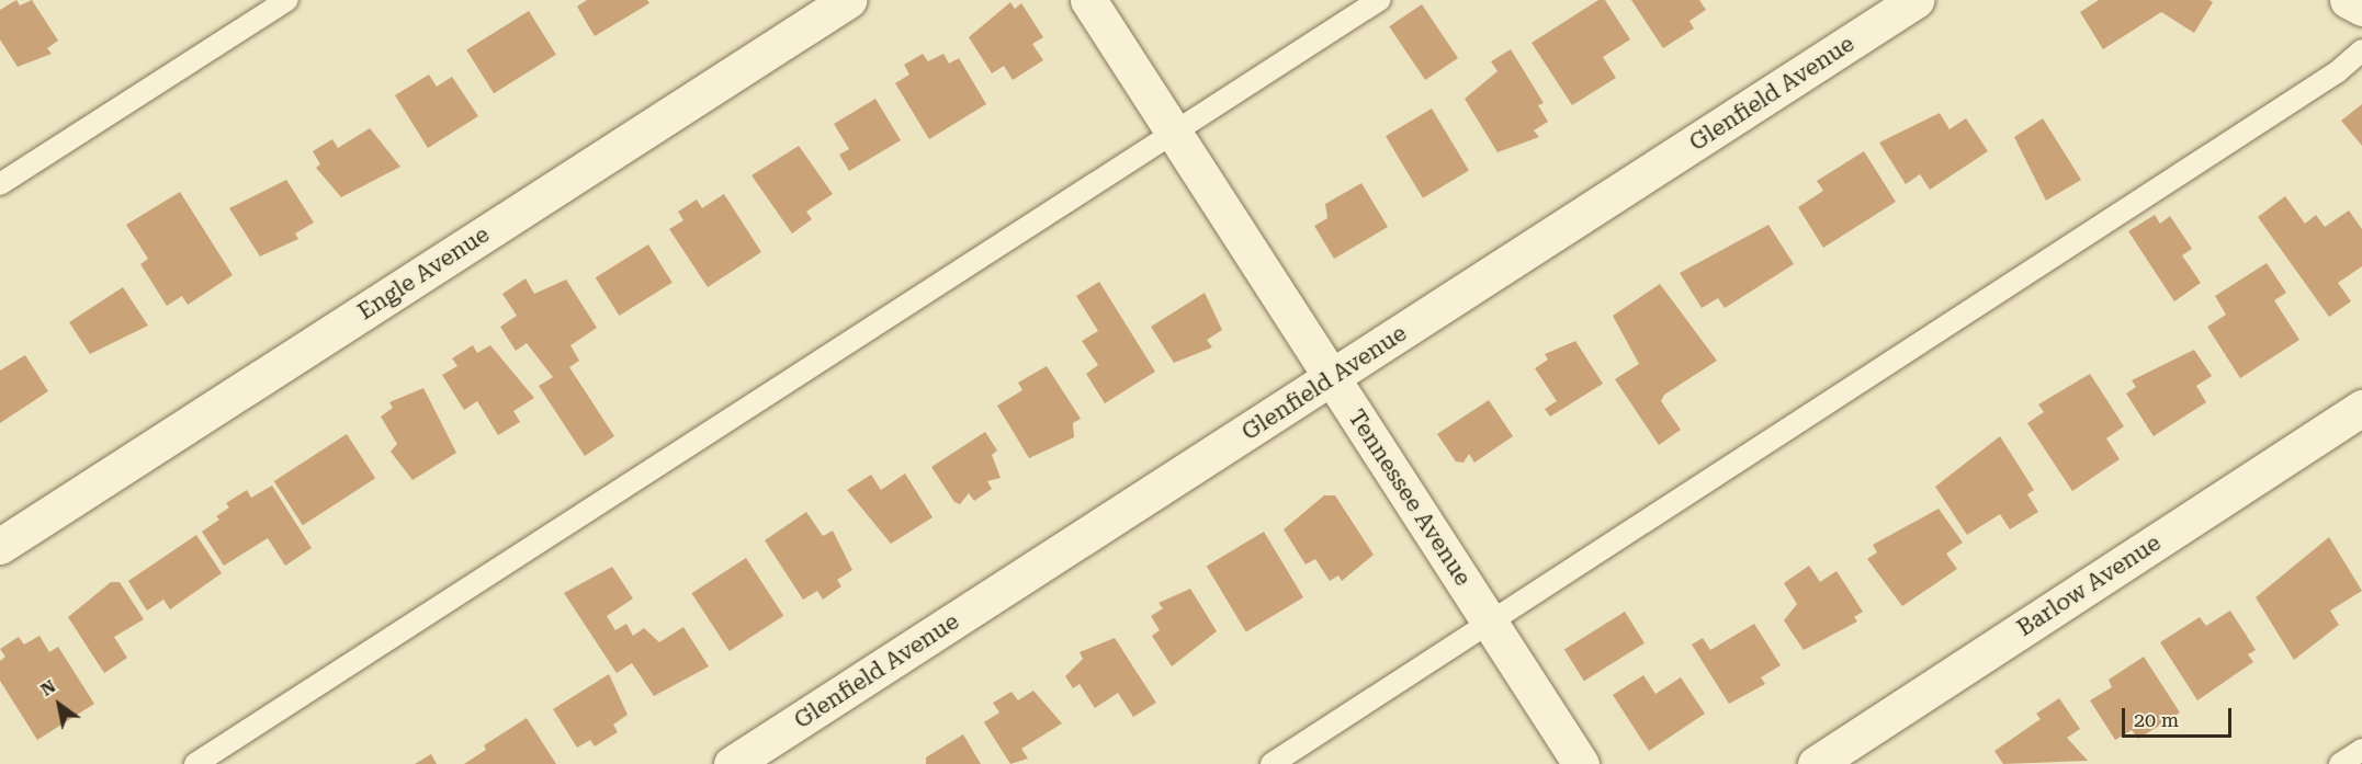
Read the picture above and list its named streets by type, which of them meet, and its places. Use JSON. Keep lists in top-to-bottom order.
{
  "streets": {
    "street": [
      "Glenfield Avenue",
      "Engle Avenue",
      "Tennessee Avenue",
      "Barlow Avenue"
    ]
  },
  "crossings": [
    ["Glenfield Avenue", "Tennessee Avenue"]
  ],
  "scale_bar": "20 m",
  "north": "top left"
}
